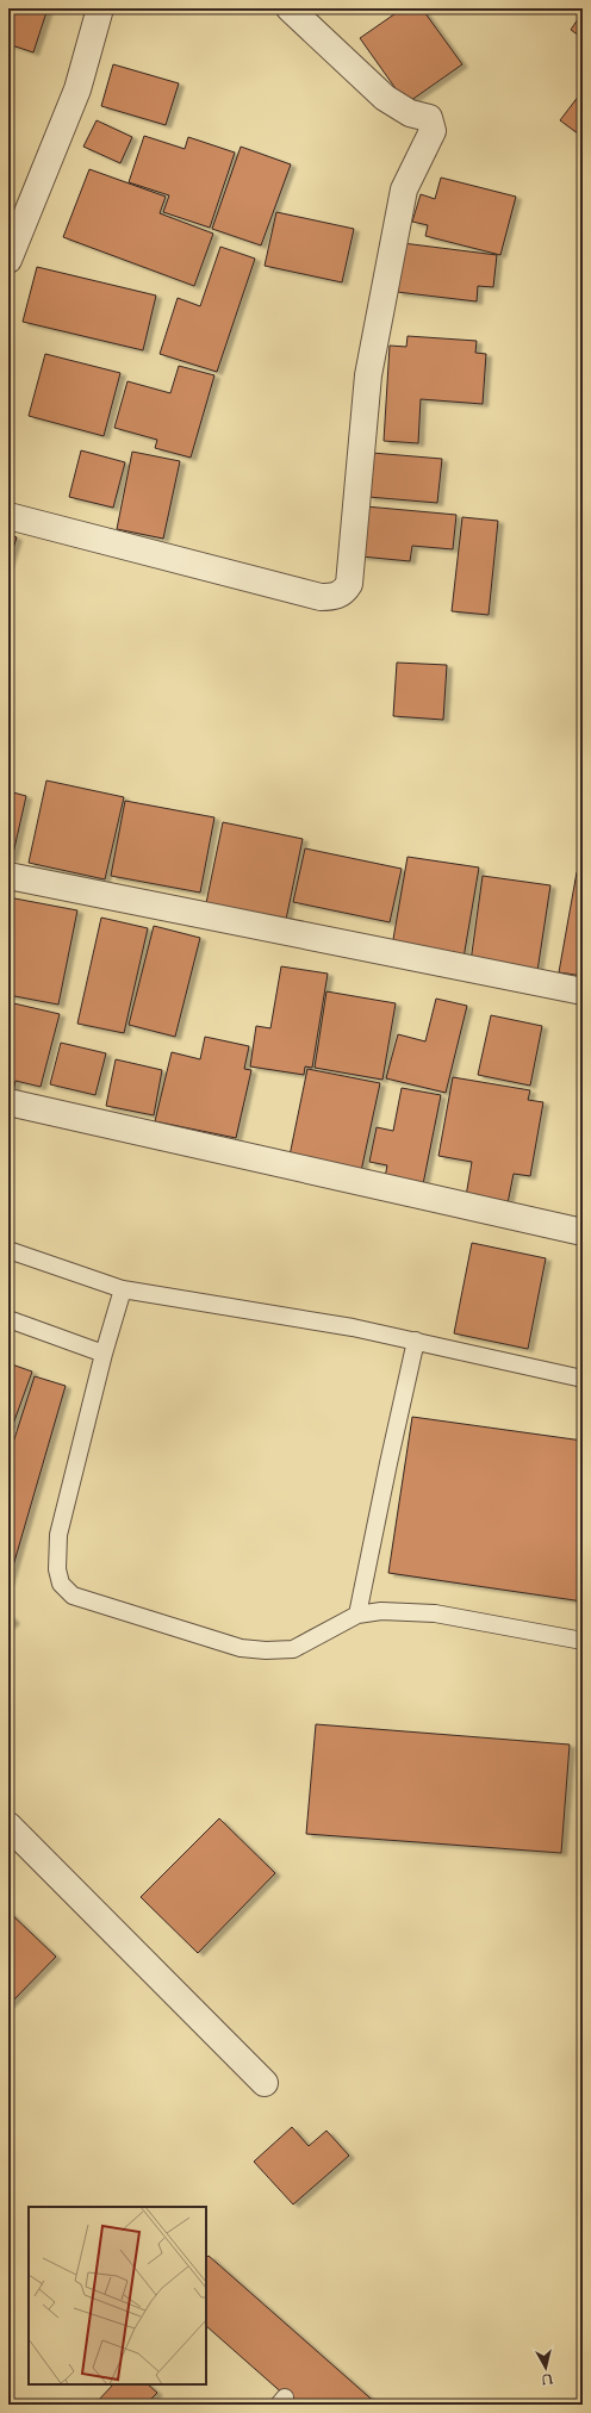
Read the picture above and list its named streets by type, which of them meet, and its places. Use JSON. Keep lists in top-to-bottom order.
{
  "north": "bottom"
}
